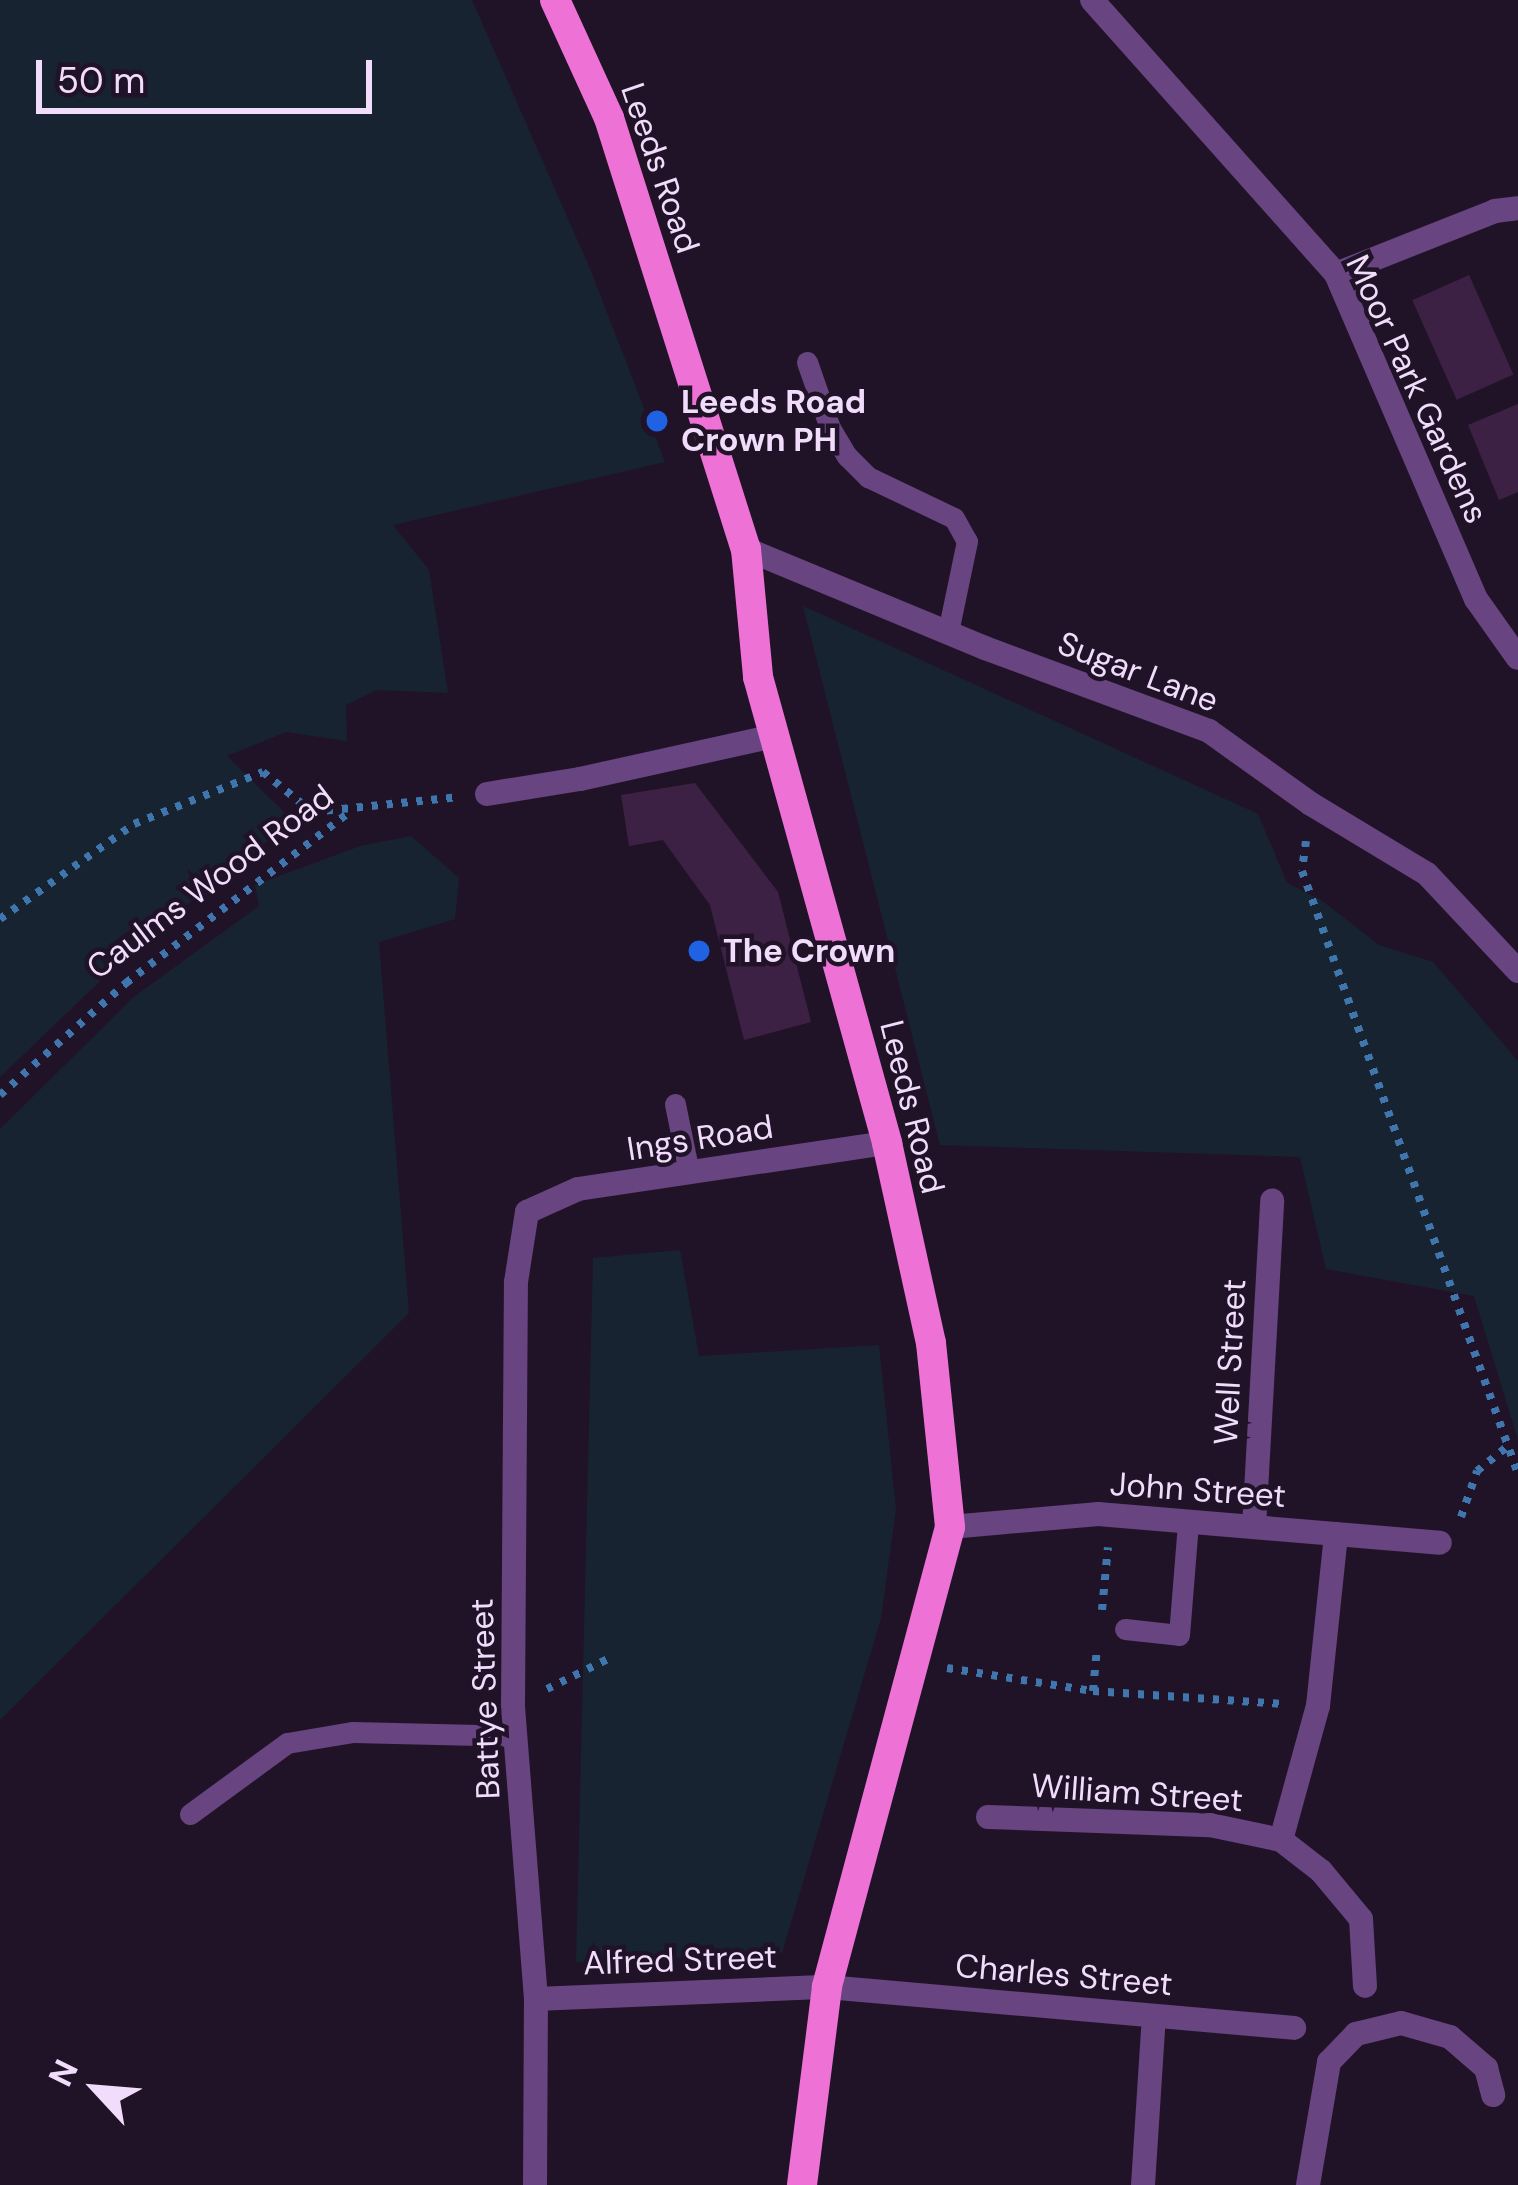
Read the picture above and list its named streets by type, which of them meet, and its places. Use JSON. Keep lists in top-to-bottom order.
{
  "streets": {
    "main road": ["Leeds Road"],
    "street": [
      "Moor Park Gardens",
      "Sugar Lane",
      "Ings Road",
      "Well Street",
      "John Street",
      "Battye Street",
      "William Street",
      "Alfred Street",
      "Charles Street"
    ],
    "path": ["Caulms Wood Road"]
  },
  "crossings": [
    ["Leeds Road", "Sugar Lane"],
    ["Leeds Road", "Ings Road"],
    ["Leeds Road", "John Street"],
    ["Leeds Road", "Alfred Street"],
    ["Leeds Road", "Charles Street"],
    ["Ings Road", "Battye Street"],
    ["Well Street", "John Street"],
    ["John Street", "William Street"],
    ["Battye Street", "Alfred Street"],
    ["Alfred Street", "Charles Street"]
  ],
  "places": ["Leeds Road Crown PH", "The Crown"],
  "scale_bar": "50 m",
  "north": "top left"
}
